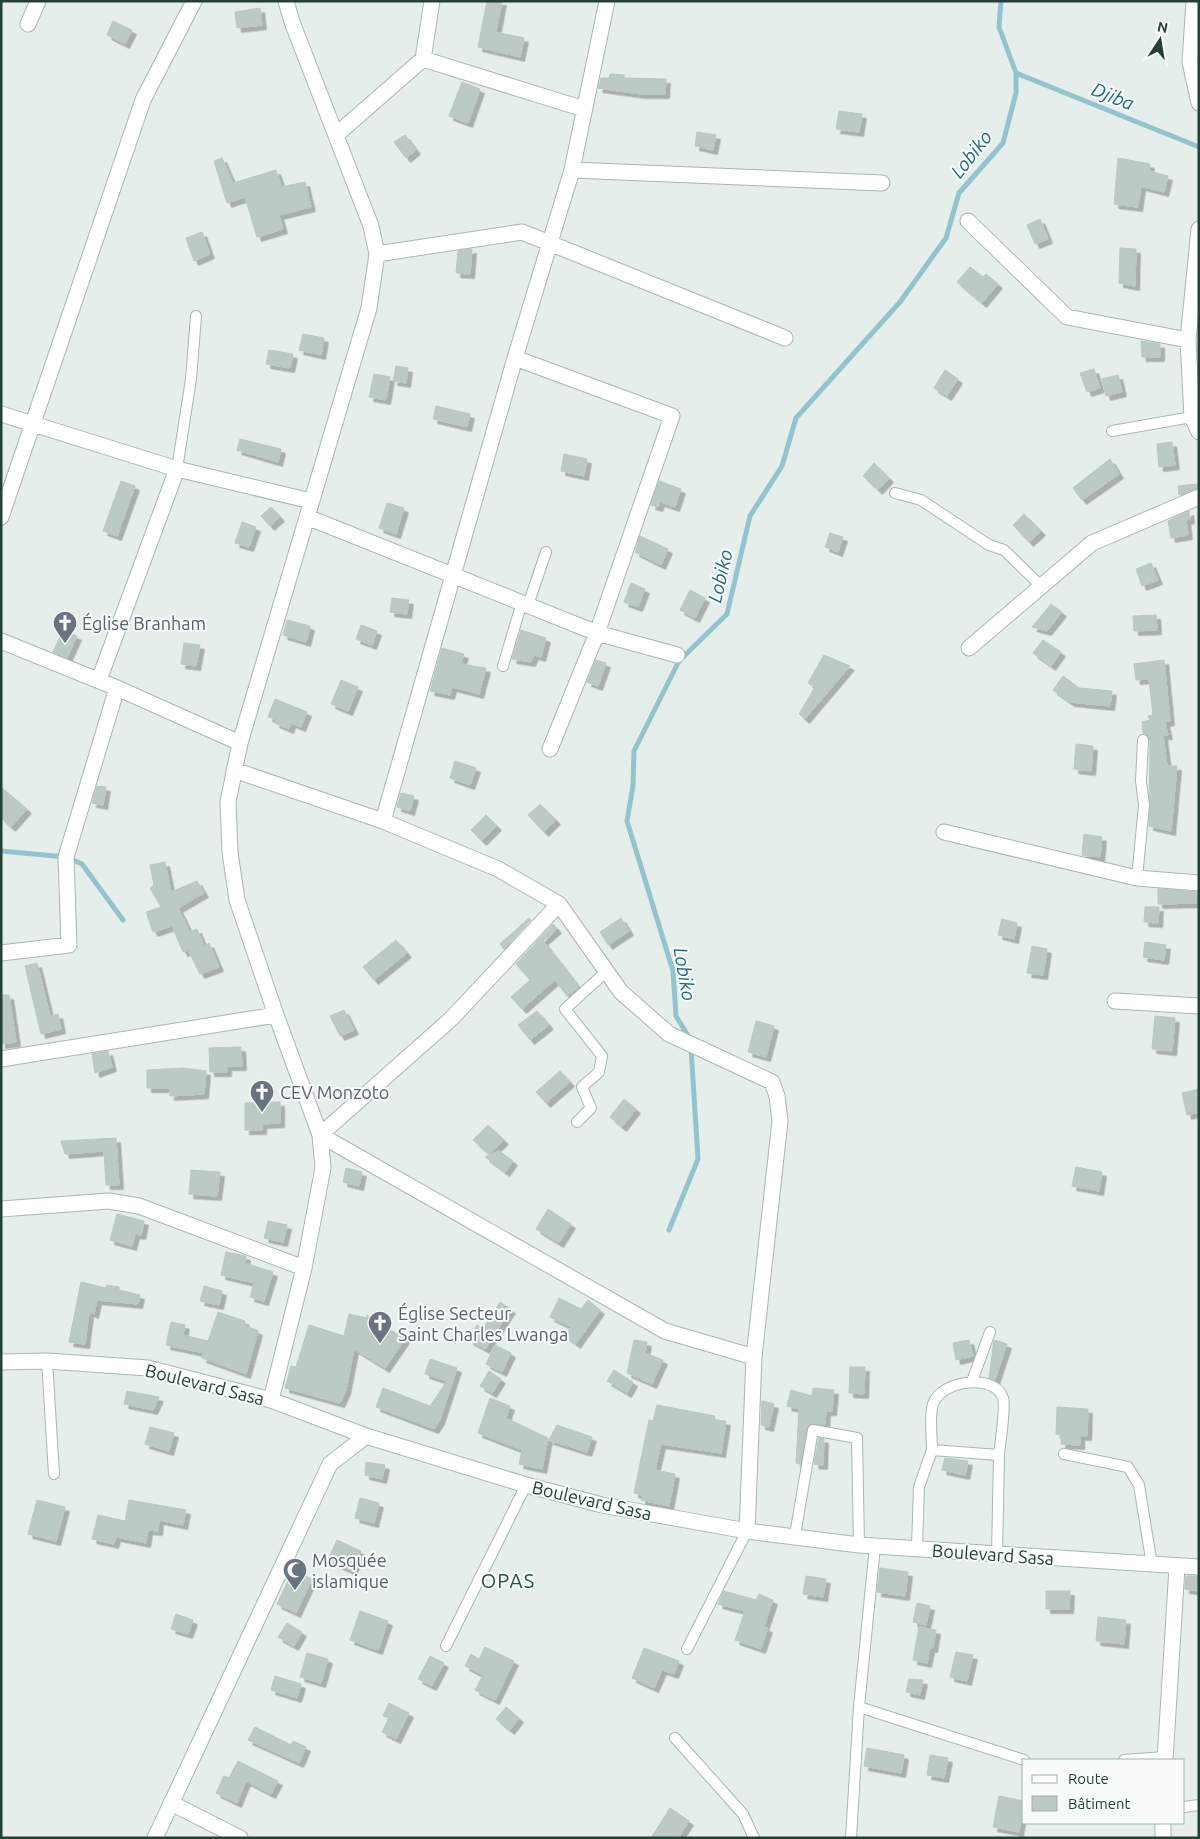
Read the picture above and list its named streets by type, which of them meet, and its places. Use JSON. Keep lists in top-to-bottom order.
{
  "streets": {
    "street": ["Boulevard Sasa"]
  },
  "districts": ["OPAS"],
  "water": ["Djiba", "Lobiko"],
  "places": {
    "church": ["Église Branham", "CEV Monzoto", "Église Secteur Saint Charles Lwanga"],
    "mosque": ["Mosquée islamique"]
  },
  "legend": ["Route", "Bâtiment"],
  "north": "top"
}
